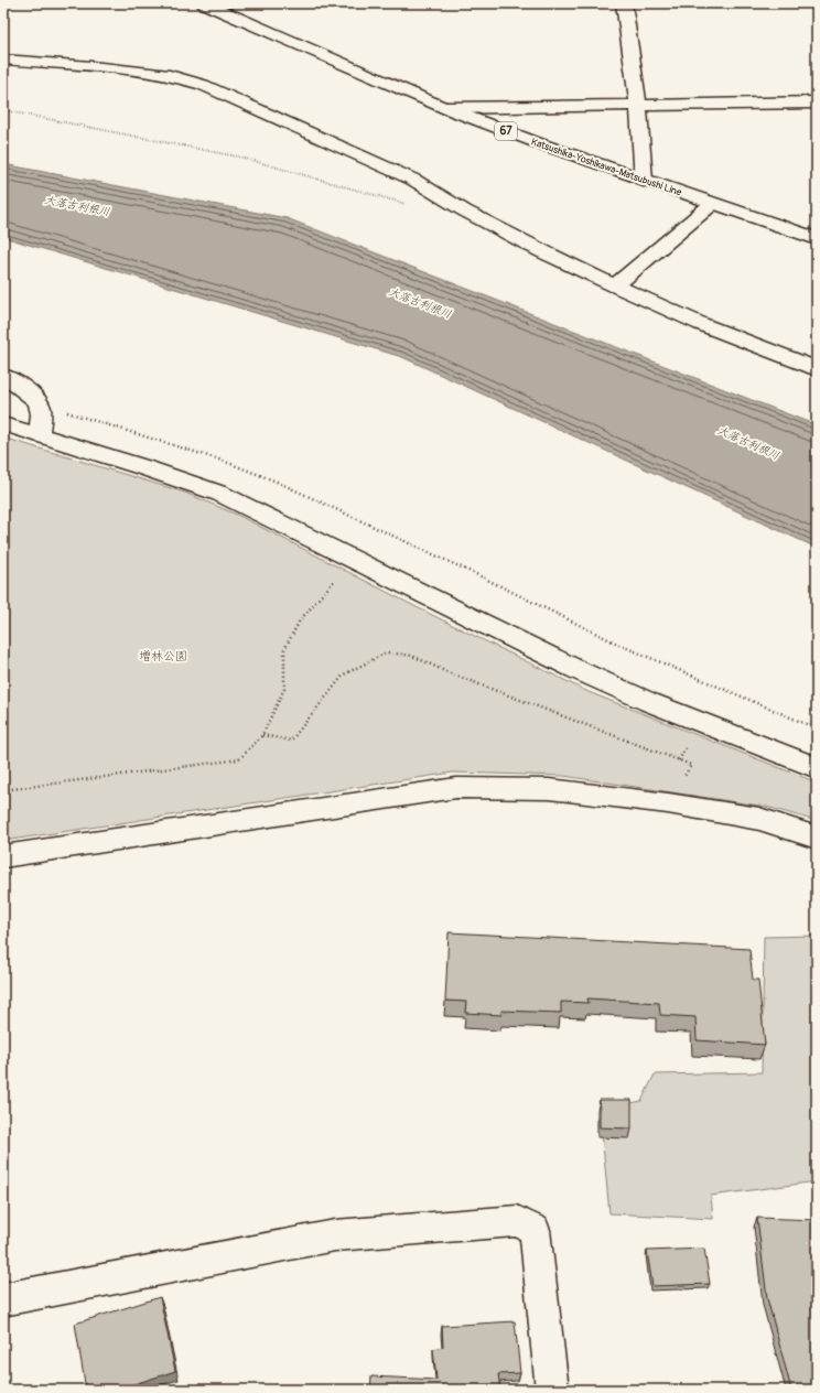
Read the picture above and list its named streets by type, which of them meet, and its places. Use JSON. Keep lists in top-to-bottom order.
{
  "streets": {
    "street": ["67", "Katsushika-Yoshikawa-Matsubushi Line"]
  },
  "water": ["大落古利根川"],
  "parks": ["増林公園"]
}
